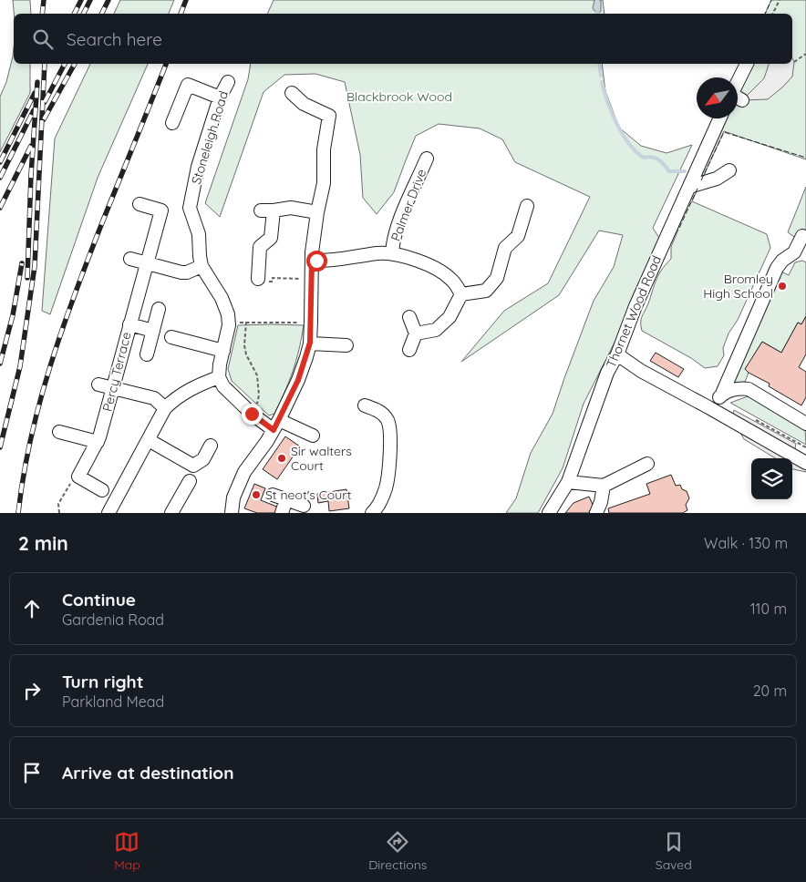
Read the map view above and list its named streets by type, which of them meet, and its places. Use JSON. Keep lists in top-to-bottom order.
{
  "streets": {
    "street": [
      "Stoneleigh Road",
      "Palmer Drive",
      "Thornet Wood Road",
      "Percy Terrace"
    ]
  },
  "parks": ["Blackbrook Wood"],
  "places": ["Bromley High School", "Sir walters Court", "St neot's Court"],
  "north": "bottom left",
  "page": {
    "search": "Search here",
    "heading": ["2 min", "Walk · 130 m"],
    "list": [
      ["Continue", "Gardenia Road", "110 m"],
      ["Turn right", "Parkland Mead", "20 m"],
      "Arrive at destination"
    ],
    "nav": ["Map", "Directions", "Saved"]
  }
}
